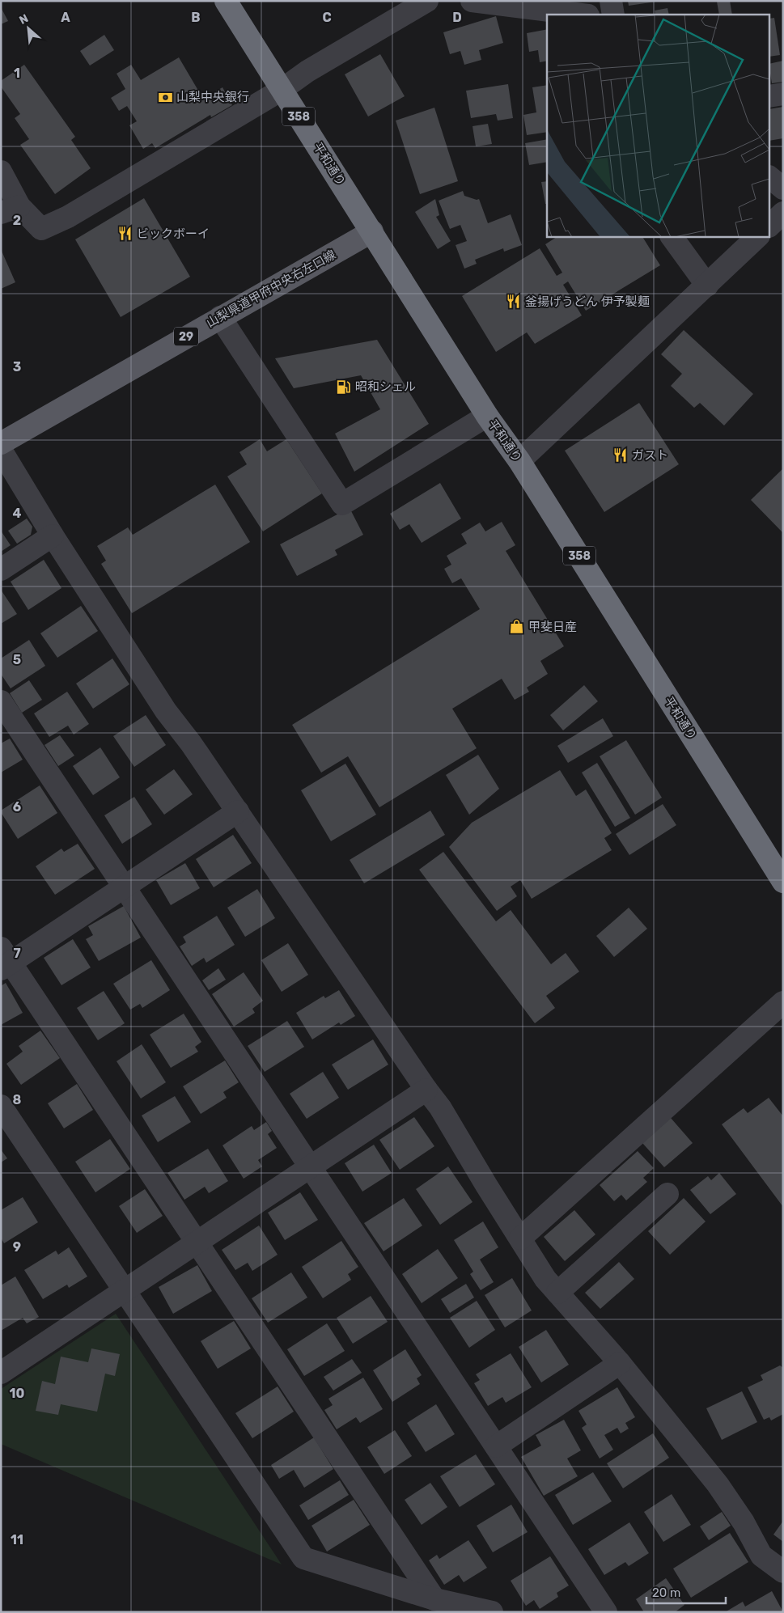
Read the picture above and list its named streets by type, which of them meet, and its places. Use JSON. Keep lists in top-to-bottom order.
{
  "streets": {
    "highway": ["358", "平和通り"],
    "main road": ["山梨県道甲府中央右左口線", "29"]
  },
  "crossings": [
    ["平和通り", "山梨県道甲府中央右左口線"]
  ],
  "places": {
    "bank": ["山梨中央銀行"],
    "restaurant": ["ビックボーイ", "釜揚げうどん 伊予製麺", "ガスト"],
    "fuel station": ["昭和シェル"],
    "shop": ["甲斐日産"]
  },
  "scale_bar": "20 m",
  "north": "top left",
  "grid": {
    "columns": [
      "A",
      "B",
      "C",
      "D"
    ],
    "rows": [
      "1",
      "2",
      "3",
      "4",
      "5",
      "6",
      "7",
      "8",
      "9",
      "10",
      "11"
    ]
  }
}
